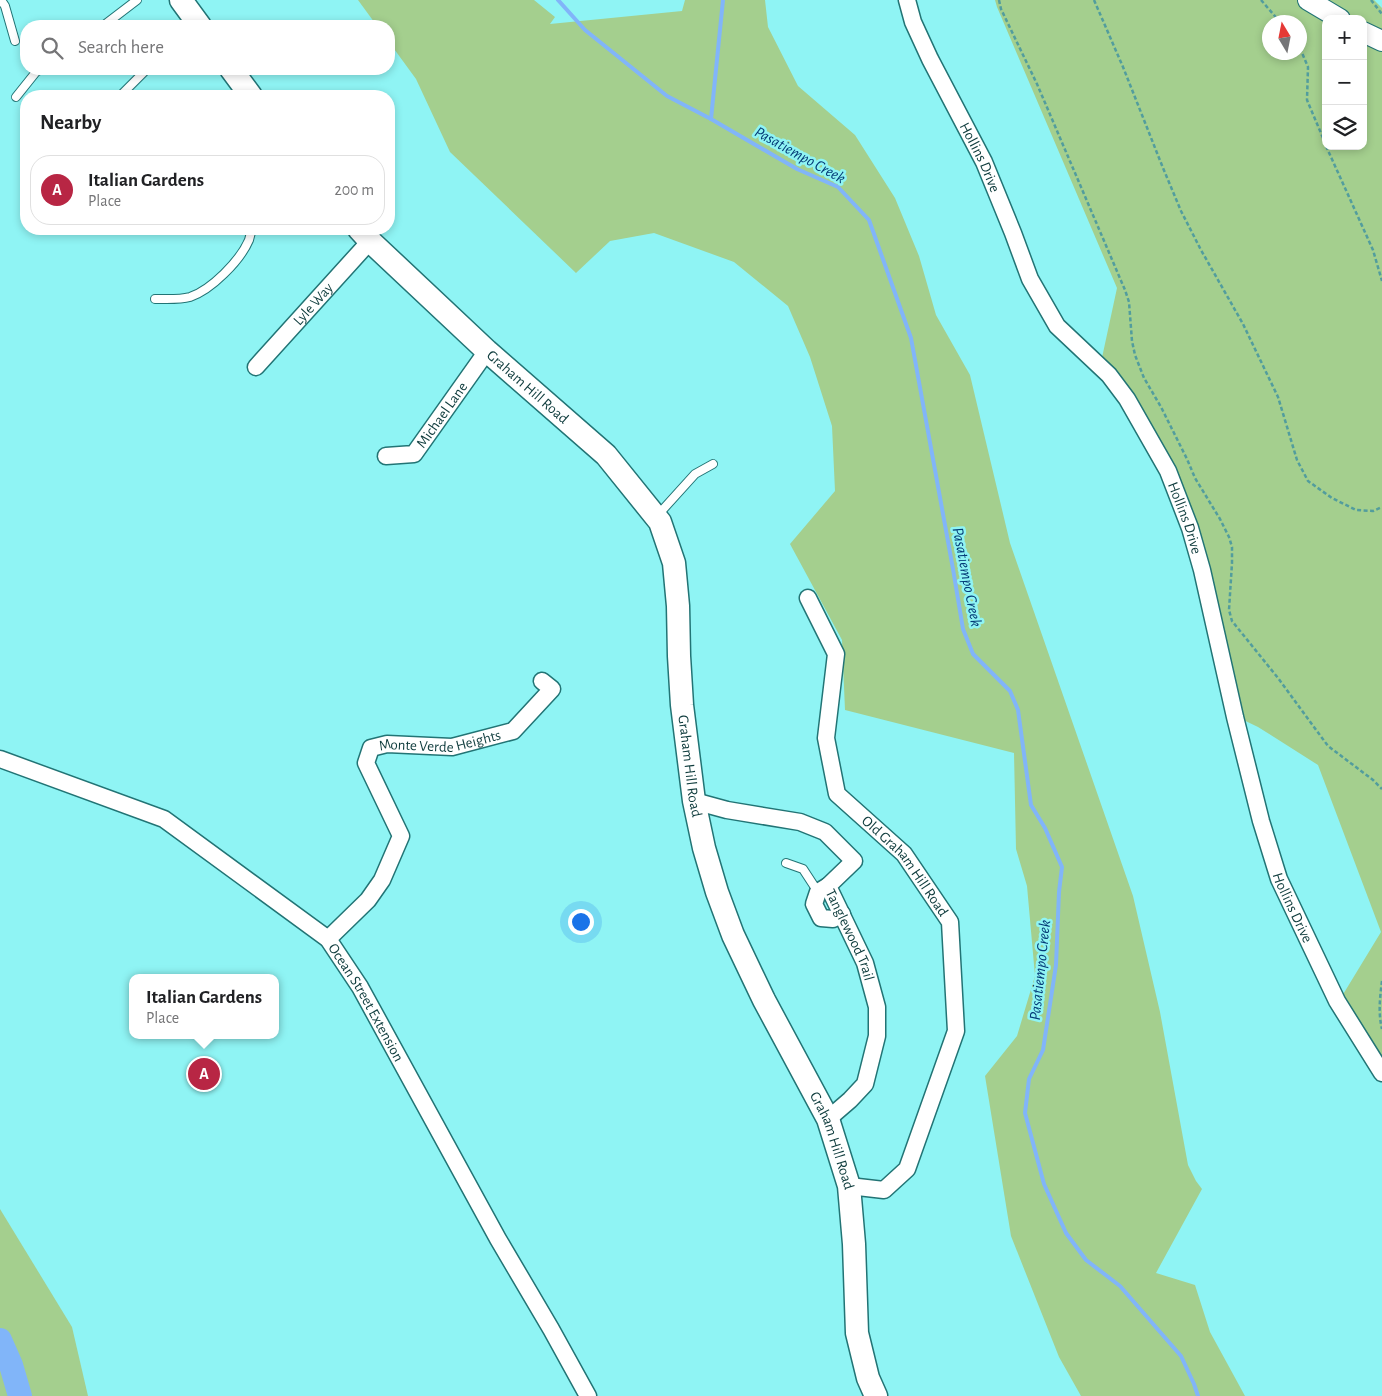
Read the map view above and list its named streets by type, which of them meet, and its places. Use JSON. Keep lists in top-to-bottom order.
{
  "streets": {
    "main road": ["Graham Hill Road"],
    "street": [
      "Hollins Drive",
      "Lyle Way",
      "Michael Lane",
      "Monte Verde Heights",
      "Old Graham Hill Road",
      "Tanglewood Trail",
      "Ocean Street Extension"
    ]
  },
  "crossings": [
    ["Lyle Way", "Graham Hill Road"],
    ["Graham Hill Road", "Michael Lane"],
    ["Graham Hill Road", "Old Graham Hill Road"],
    ["Graham Hill Road", "Tanglewood Trail"],
    ["Monte Verde Heights", "Ocean Street Extension"]
  ],
  "water": ["Pasatiempo Creek"],
  "north": "top",
  "page": {
    "map_buttons": ["+", "−"],
    "search": "Search here",
    "heading": "Nearby",
    "list": [
      {
        "mark": "A",
        "name": "Italian Gardens",
        "note": "Place",
        "value": "200 m"
      }
    ],
    "popup": ["Italian Gardens", "Place"],
    "pins": "A"
  }
}
